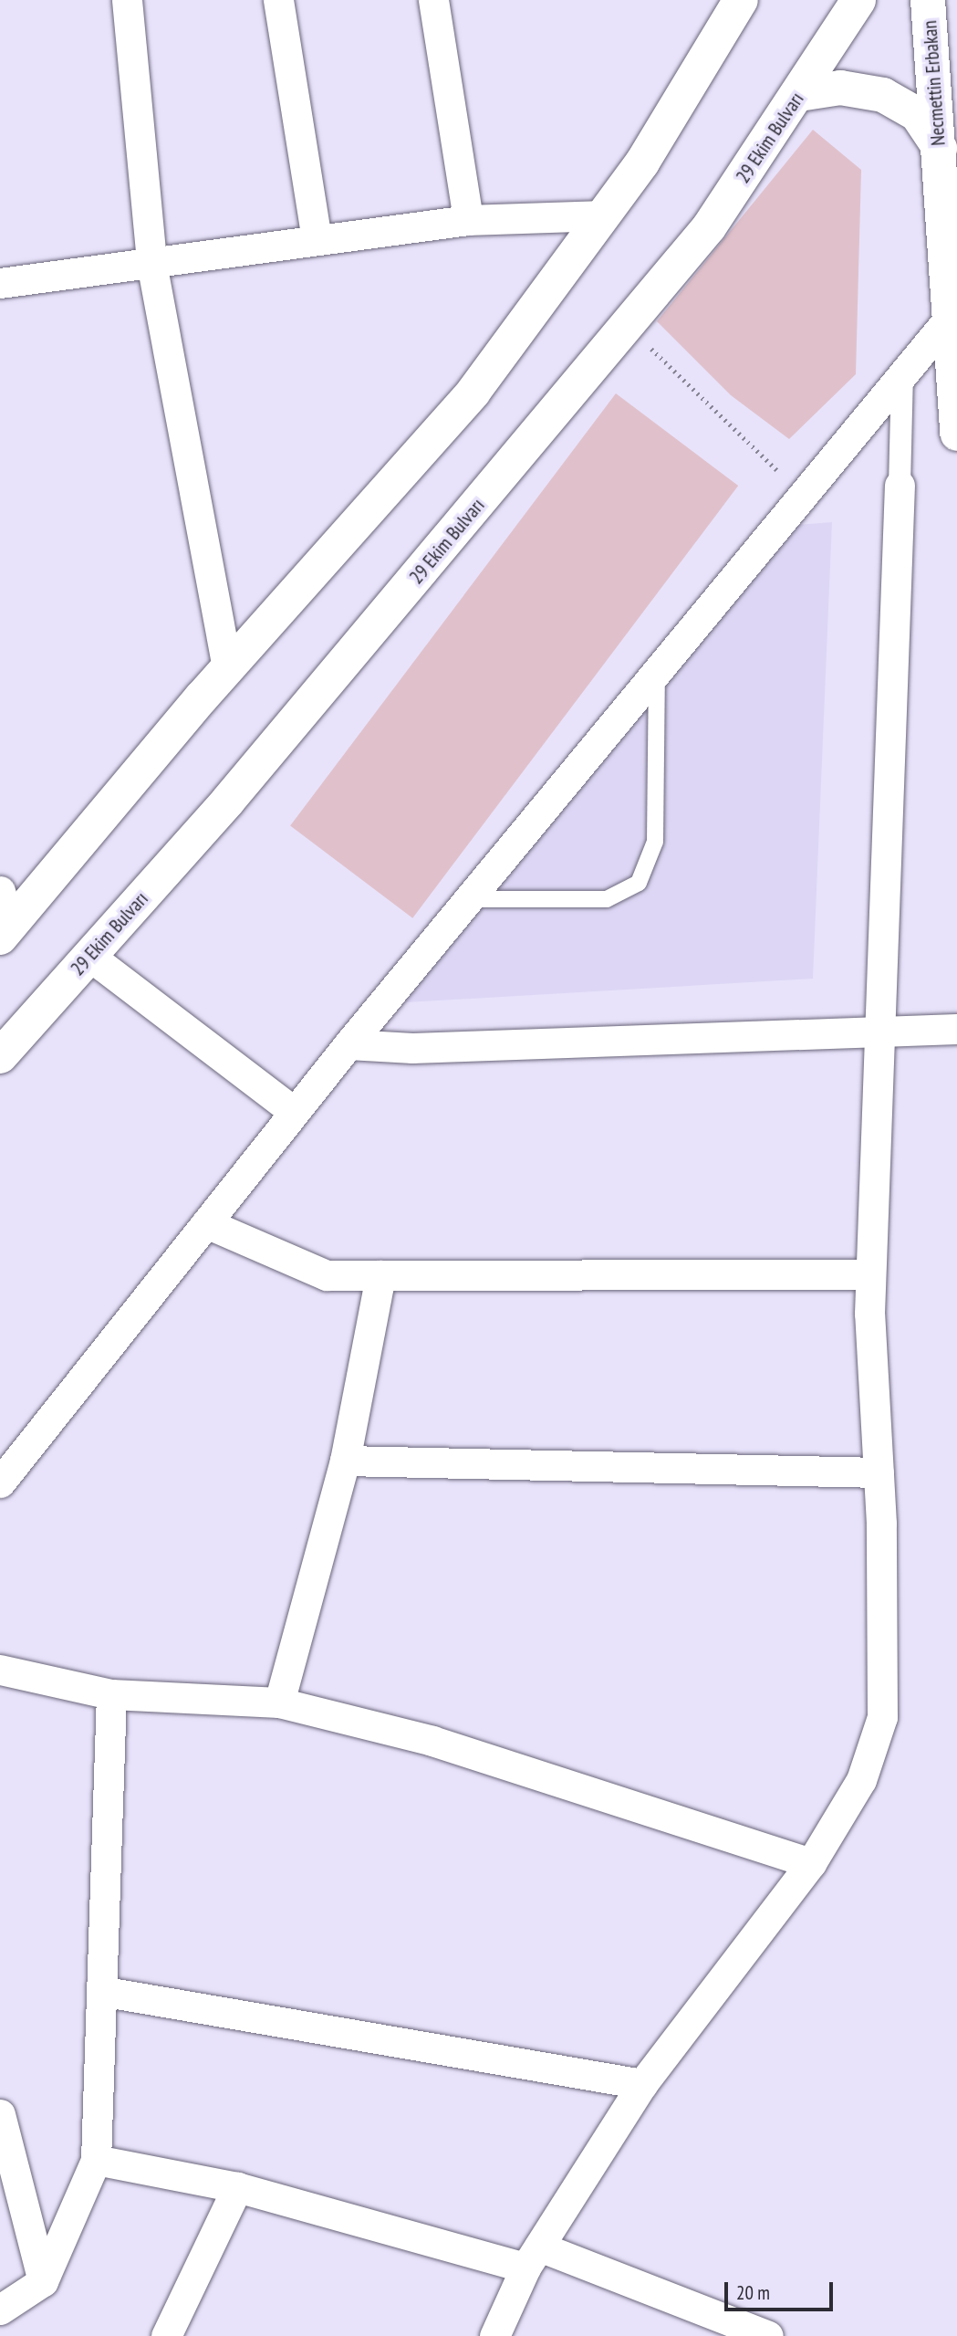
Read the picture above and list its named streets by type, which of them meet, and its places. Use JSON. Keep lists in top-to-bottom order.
{
  "streets": {
    "main road": ["Necmettin Erbakan", "29 Ekim Bulvarı"]
  },
  "scale_bar": "20 m"
}
